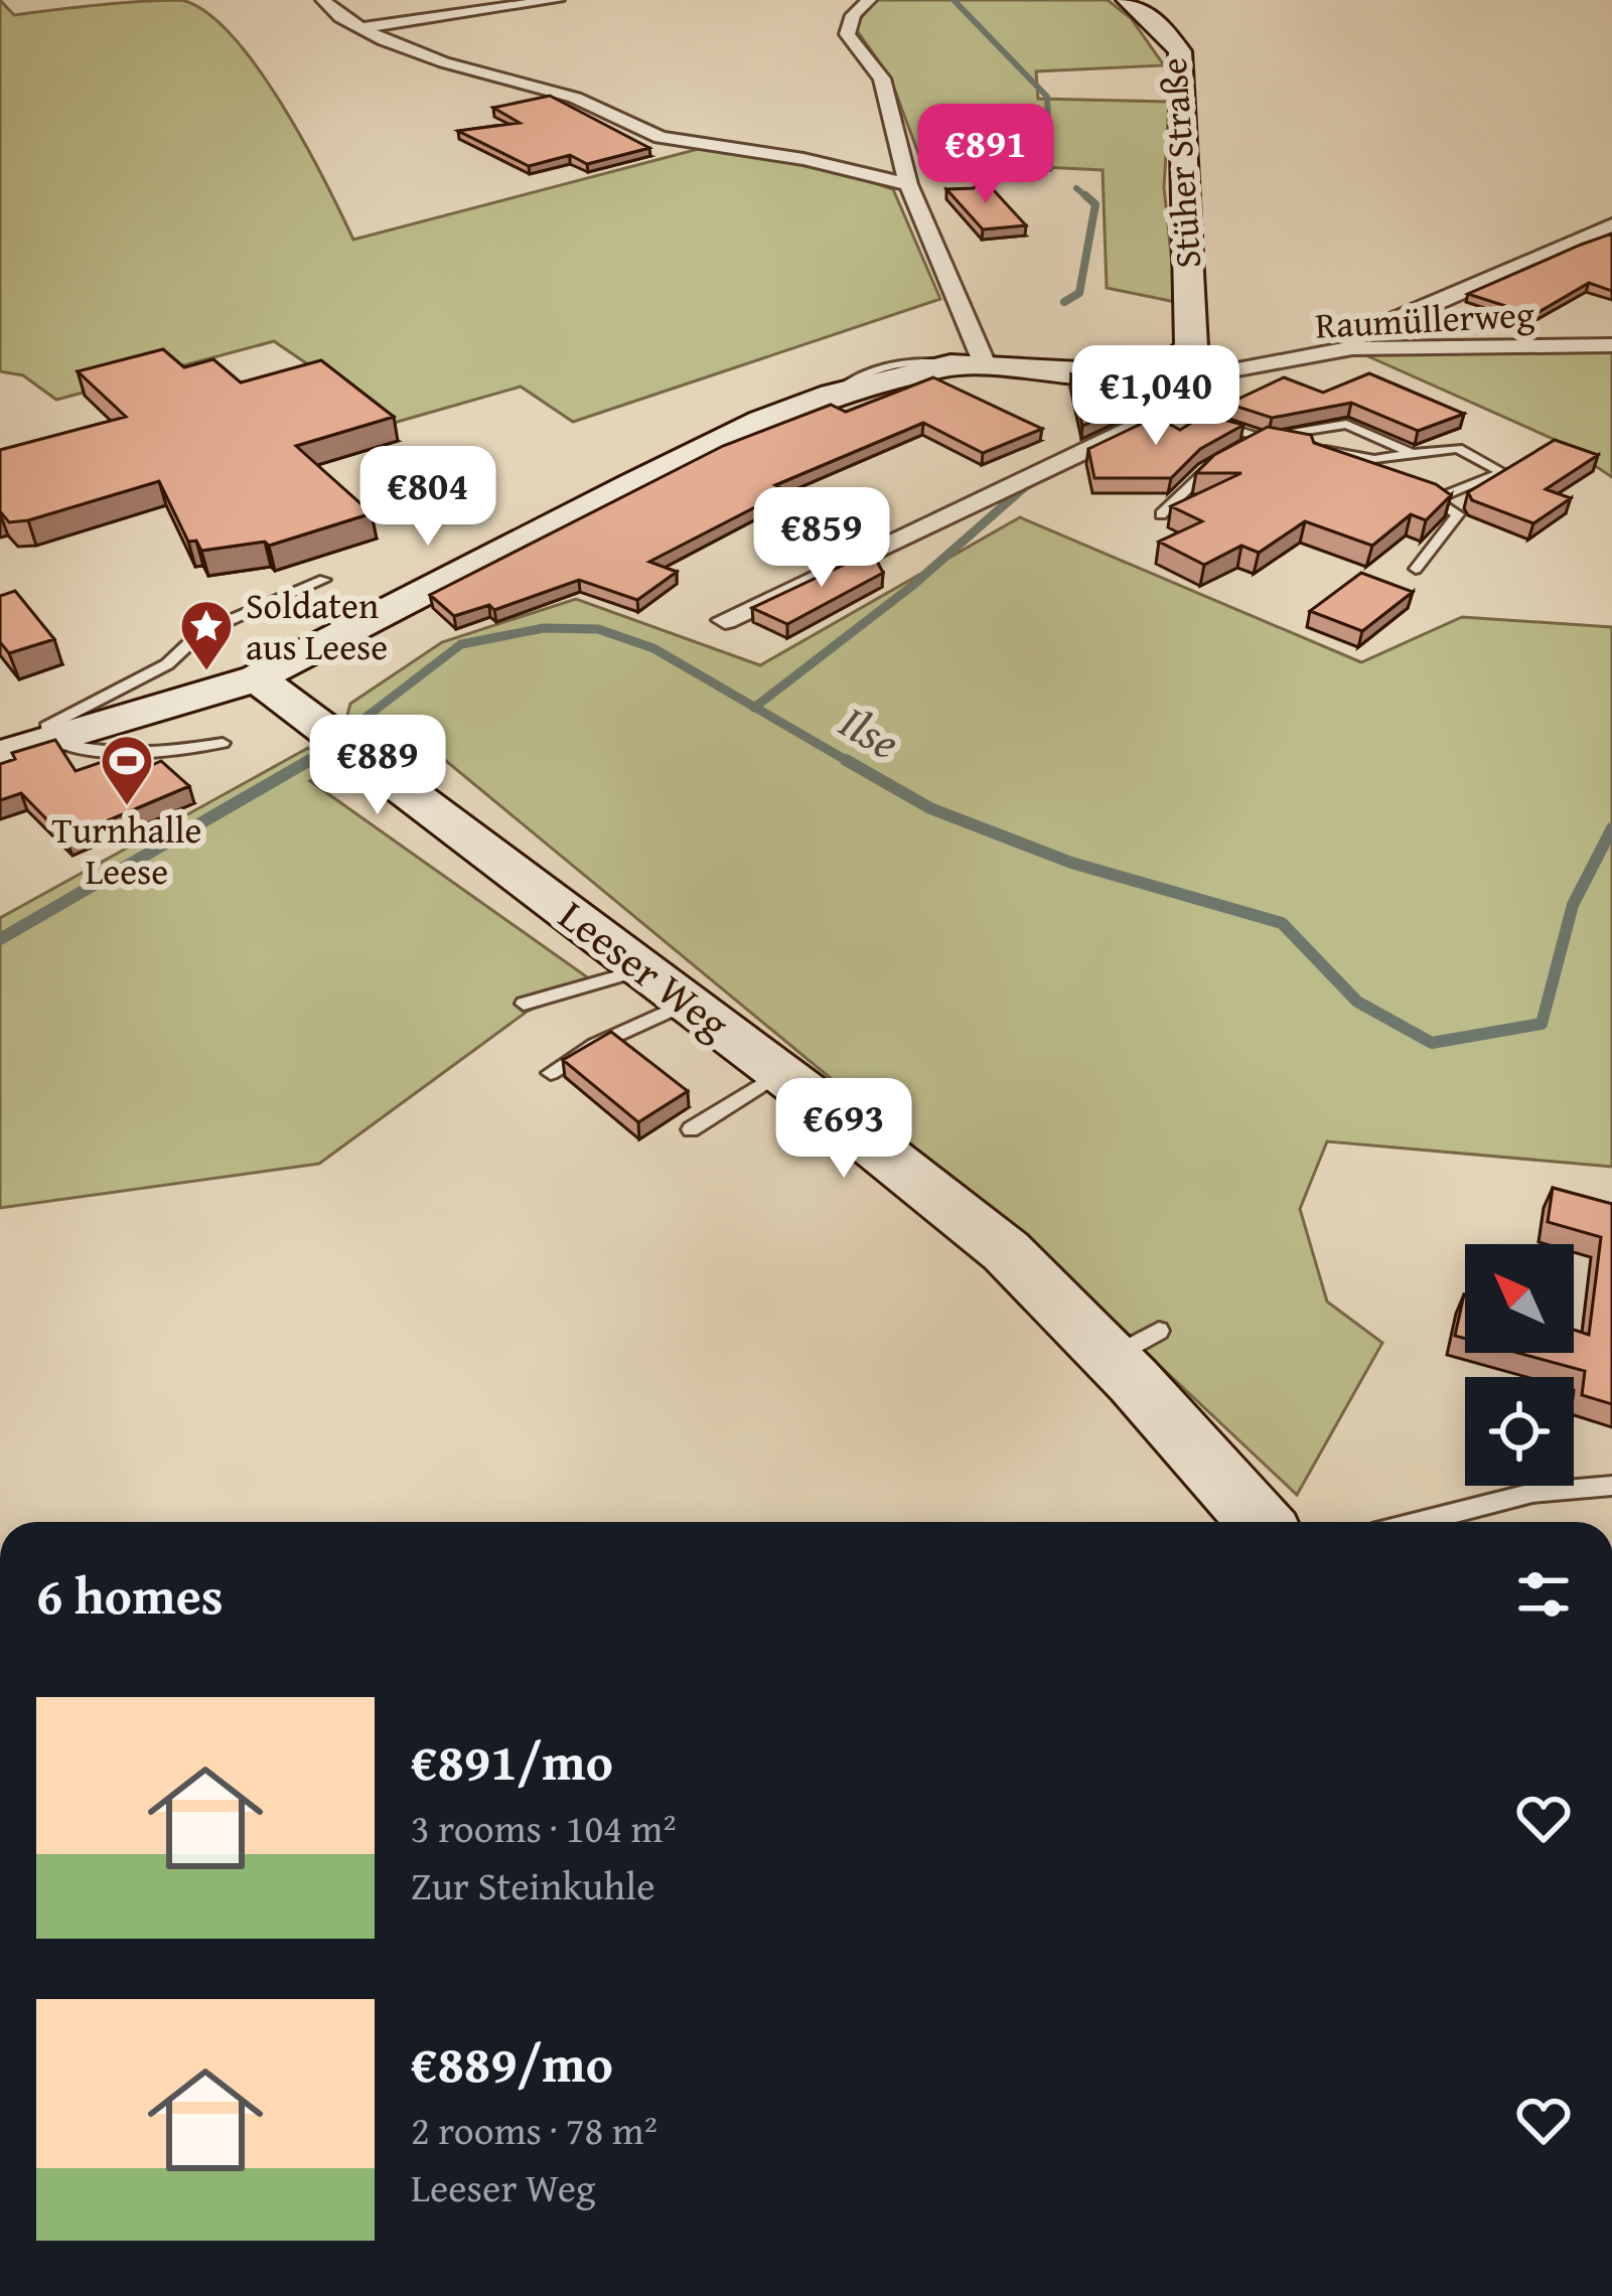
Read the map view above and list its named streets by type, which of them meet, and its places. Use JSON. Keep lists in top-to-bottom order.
{
  "streets": {
    "main road": ["Stüher Straße", "Leeser Weg"],
    "street": ["Raumüllerweg"]
  },
  "crossings": [
    ["Stüher Straße", "Raumüllerweg"]
  ],
  "water": ["Ilse"],
  "places": {
    "place": ["Soldaten aus Leese"],
    "sports": ["Turnhalle Leese"]
  },
  "north": "top left",
  "page": {
    "price": [
      "€891",
      "€1,040",
      "€804",
      "€859",
      "€889",
      "€693"
    ],
    "heading": "6 homes",
    "list": [
      {
        "name": "€891/mo",
        "note": "3 rooms · 104 m² · Zur Steinkuhle"
      },
      {
        "name": "€889/mo",
        "note": "2 rooms · 78 m² · Leeser Weg"
      }
    ]
  }
}
